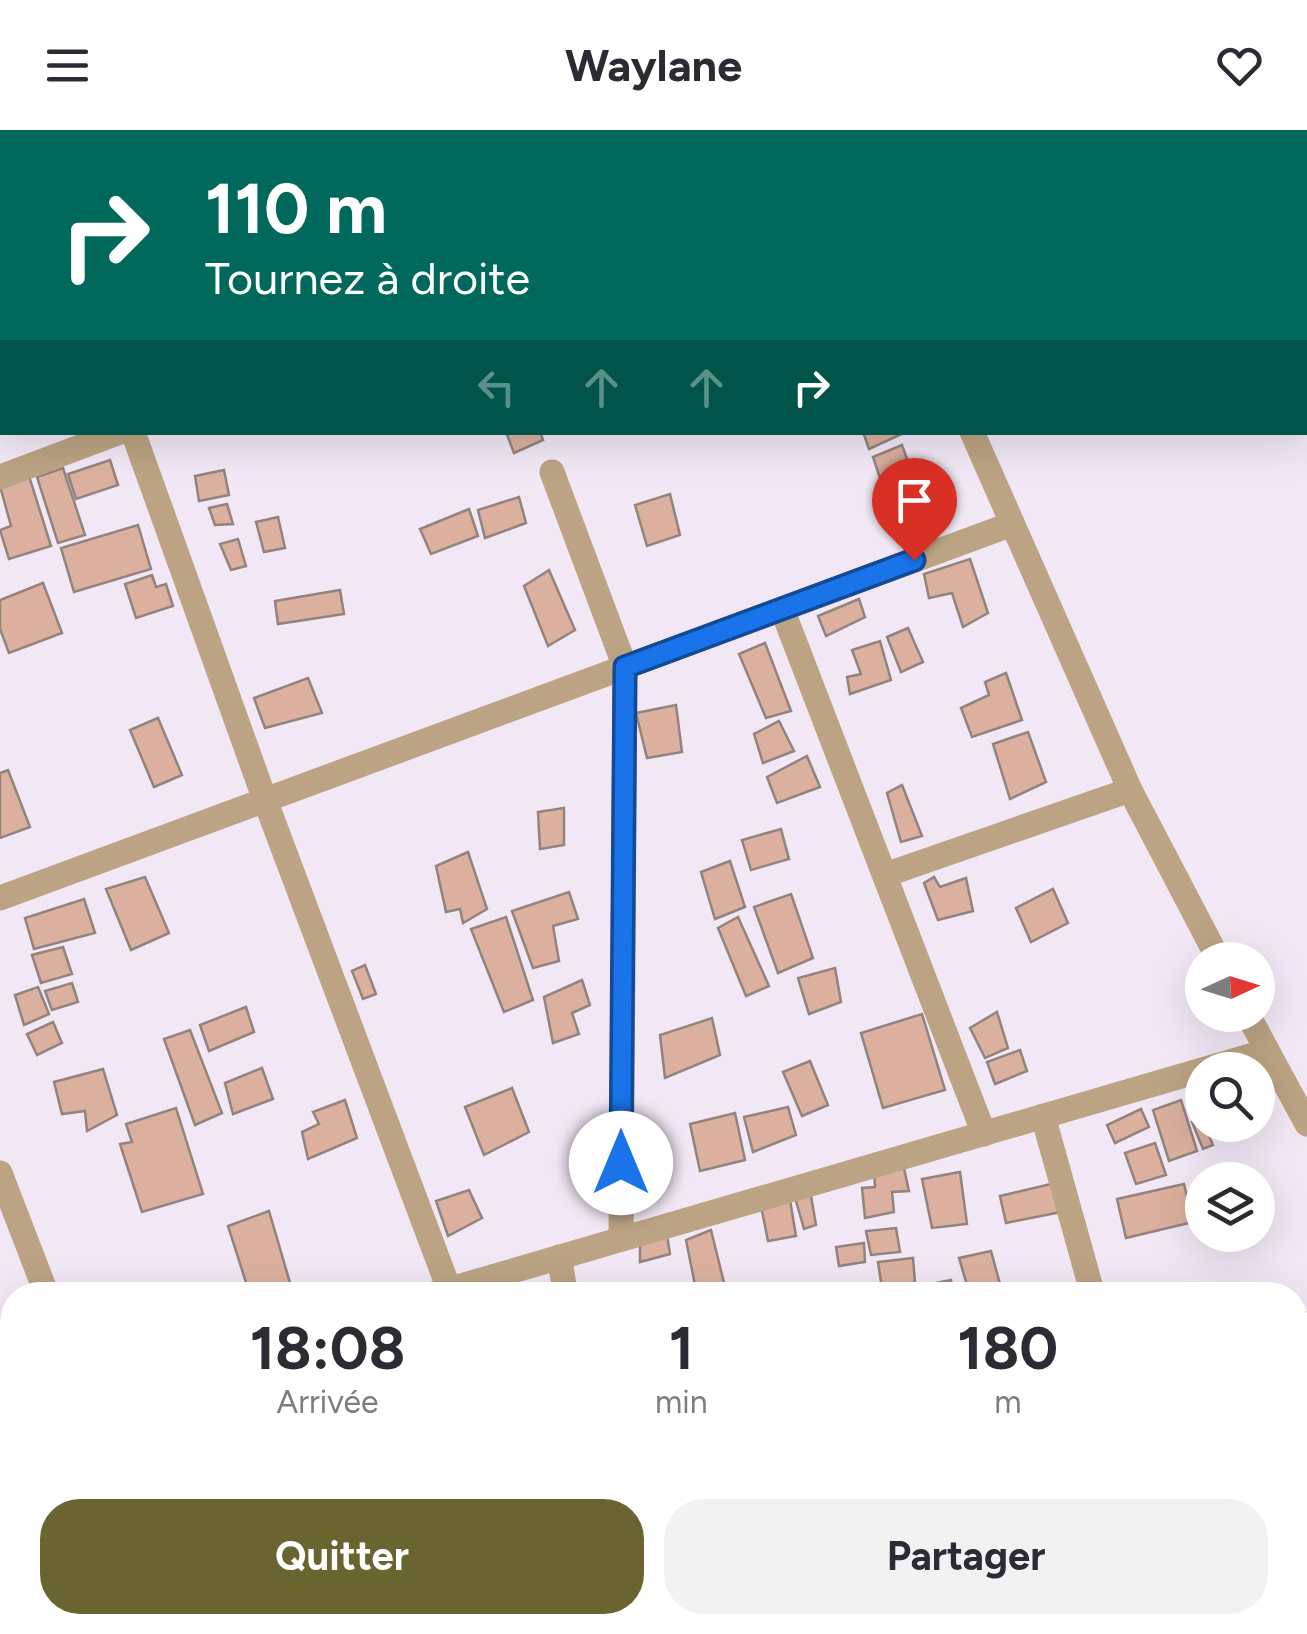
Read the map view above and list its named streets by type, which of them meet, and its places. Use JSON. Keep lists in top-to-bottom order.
{
  "north": "right",
  "page": {
    "header": "Waylane",
    "turn": ["110 m", "Tournez à droite"],
    "eta": [
      "18:08",
      "Arrivée",
      "1",
      "min",
      "180",
      "m"
    ],
    "buttons": ["Quitter", "Partager"]
  }
}
